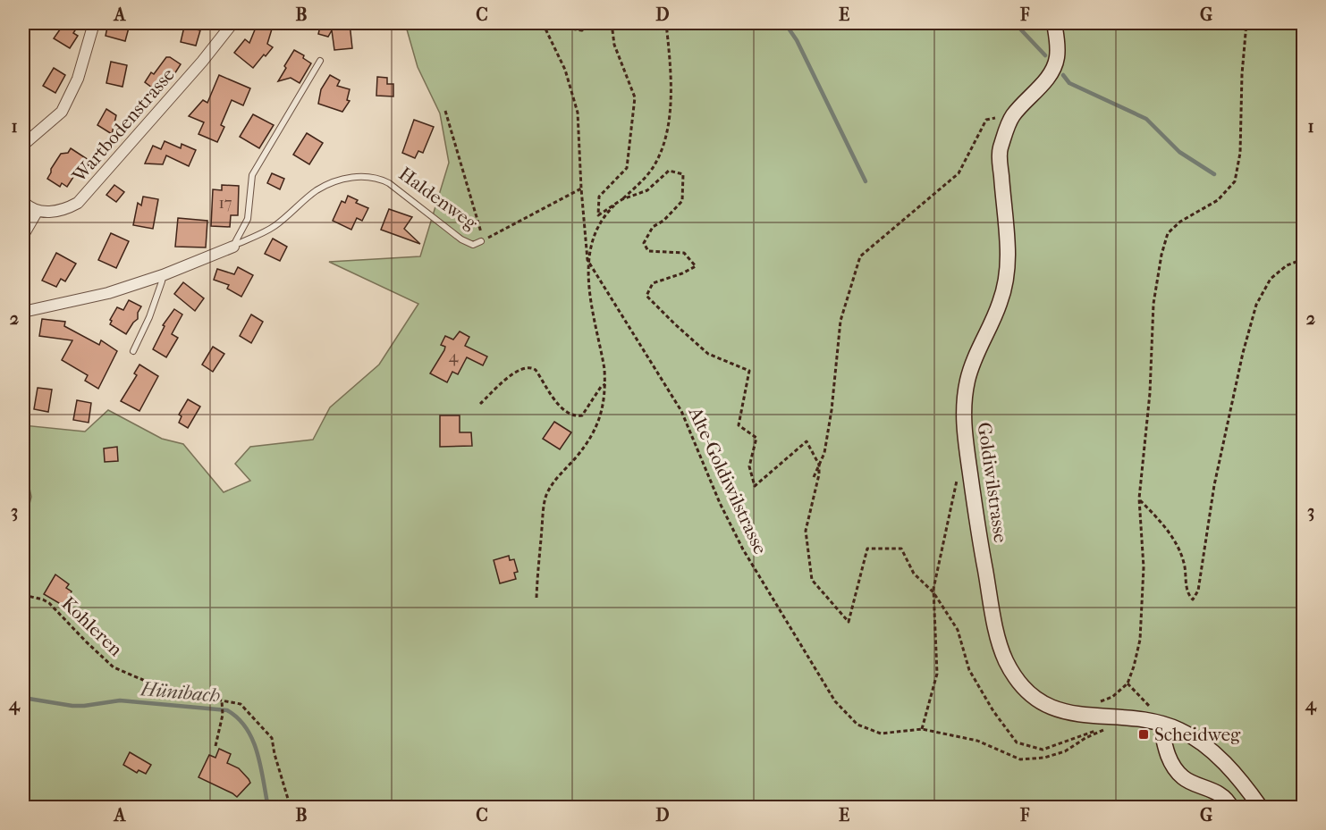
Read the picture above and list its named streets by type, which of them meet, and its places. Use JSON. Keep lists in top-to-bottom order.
{
  "streets": {
    "street": ["Wartbodenstrasse", "Haldenweg", "Goldiwilstrasse"],
    "path": ["Alte-Goldiwilstrasse", "Kohleren"]
  },
  "water": ["Hünibach"],
  "places": {
    "transit": ["Scheidweg"]
  },
  "house_numbers": ["17", "4"],
  "grid": {
    "columns": [
      "A",
      "B",
      "C",
      "D",
      "E",
      "F",
      "G"
    ],
    "rows": [
      "1",
      "2",
      "3",
      "4"
    ]
  }
}
